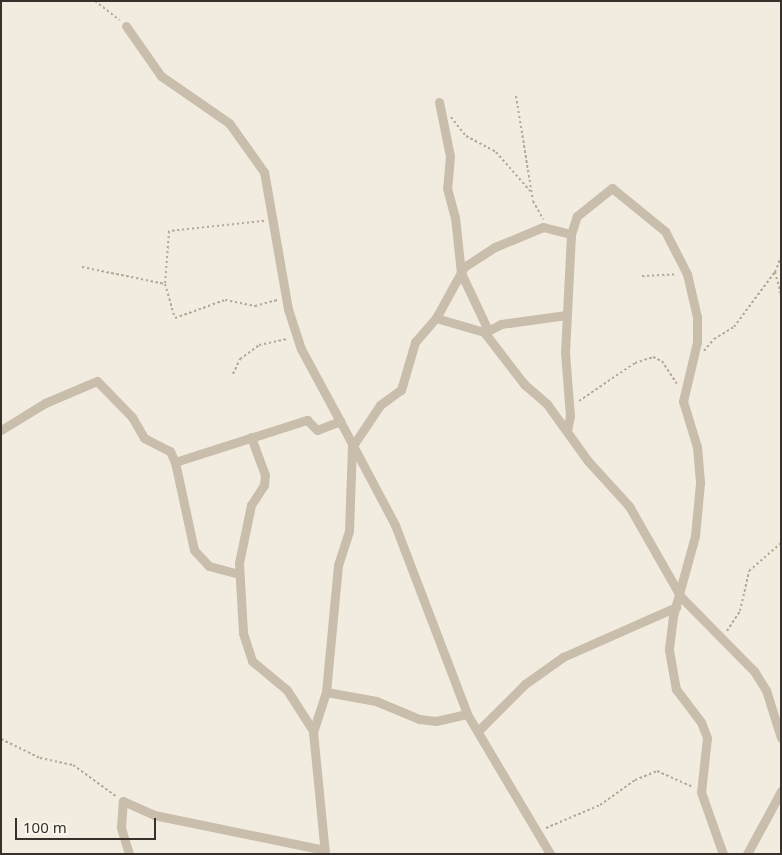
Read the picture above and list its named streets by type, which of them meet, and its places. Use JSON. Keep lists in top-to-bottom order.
{
  "scale_bar": "100 m"
}
